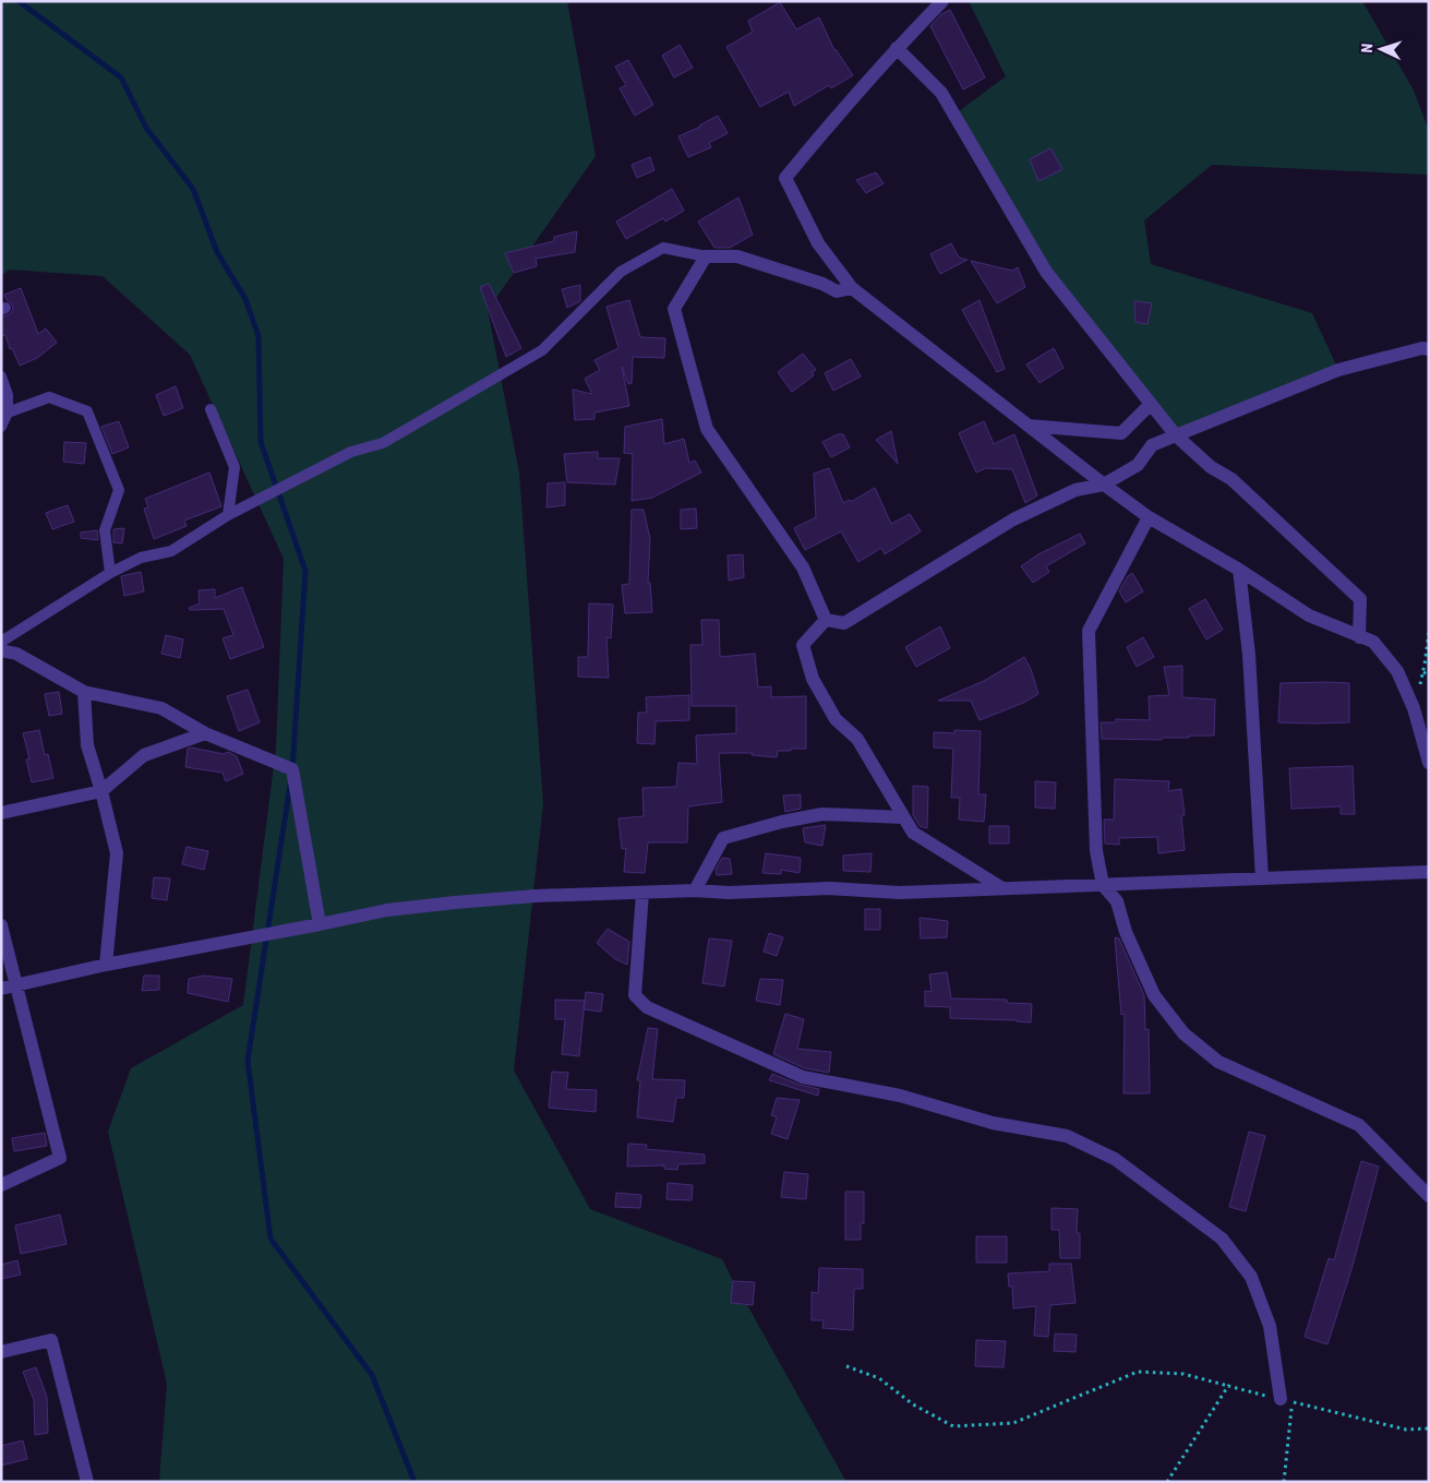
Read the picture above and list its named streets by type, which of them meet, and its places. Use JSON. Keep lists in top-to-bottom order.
{
  "north": "left"
}
